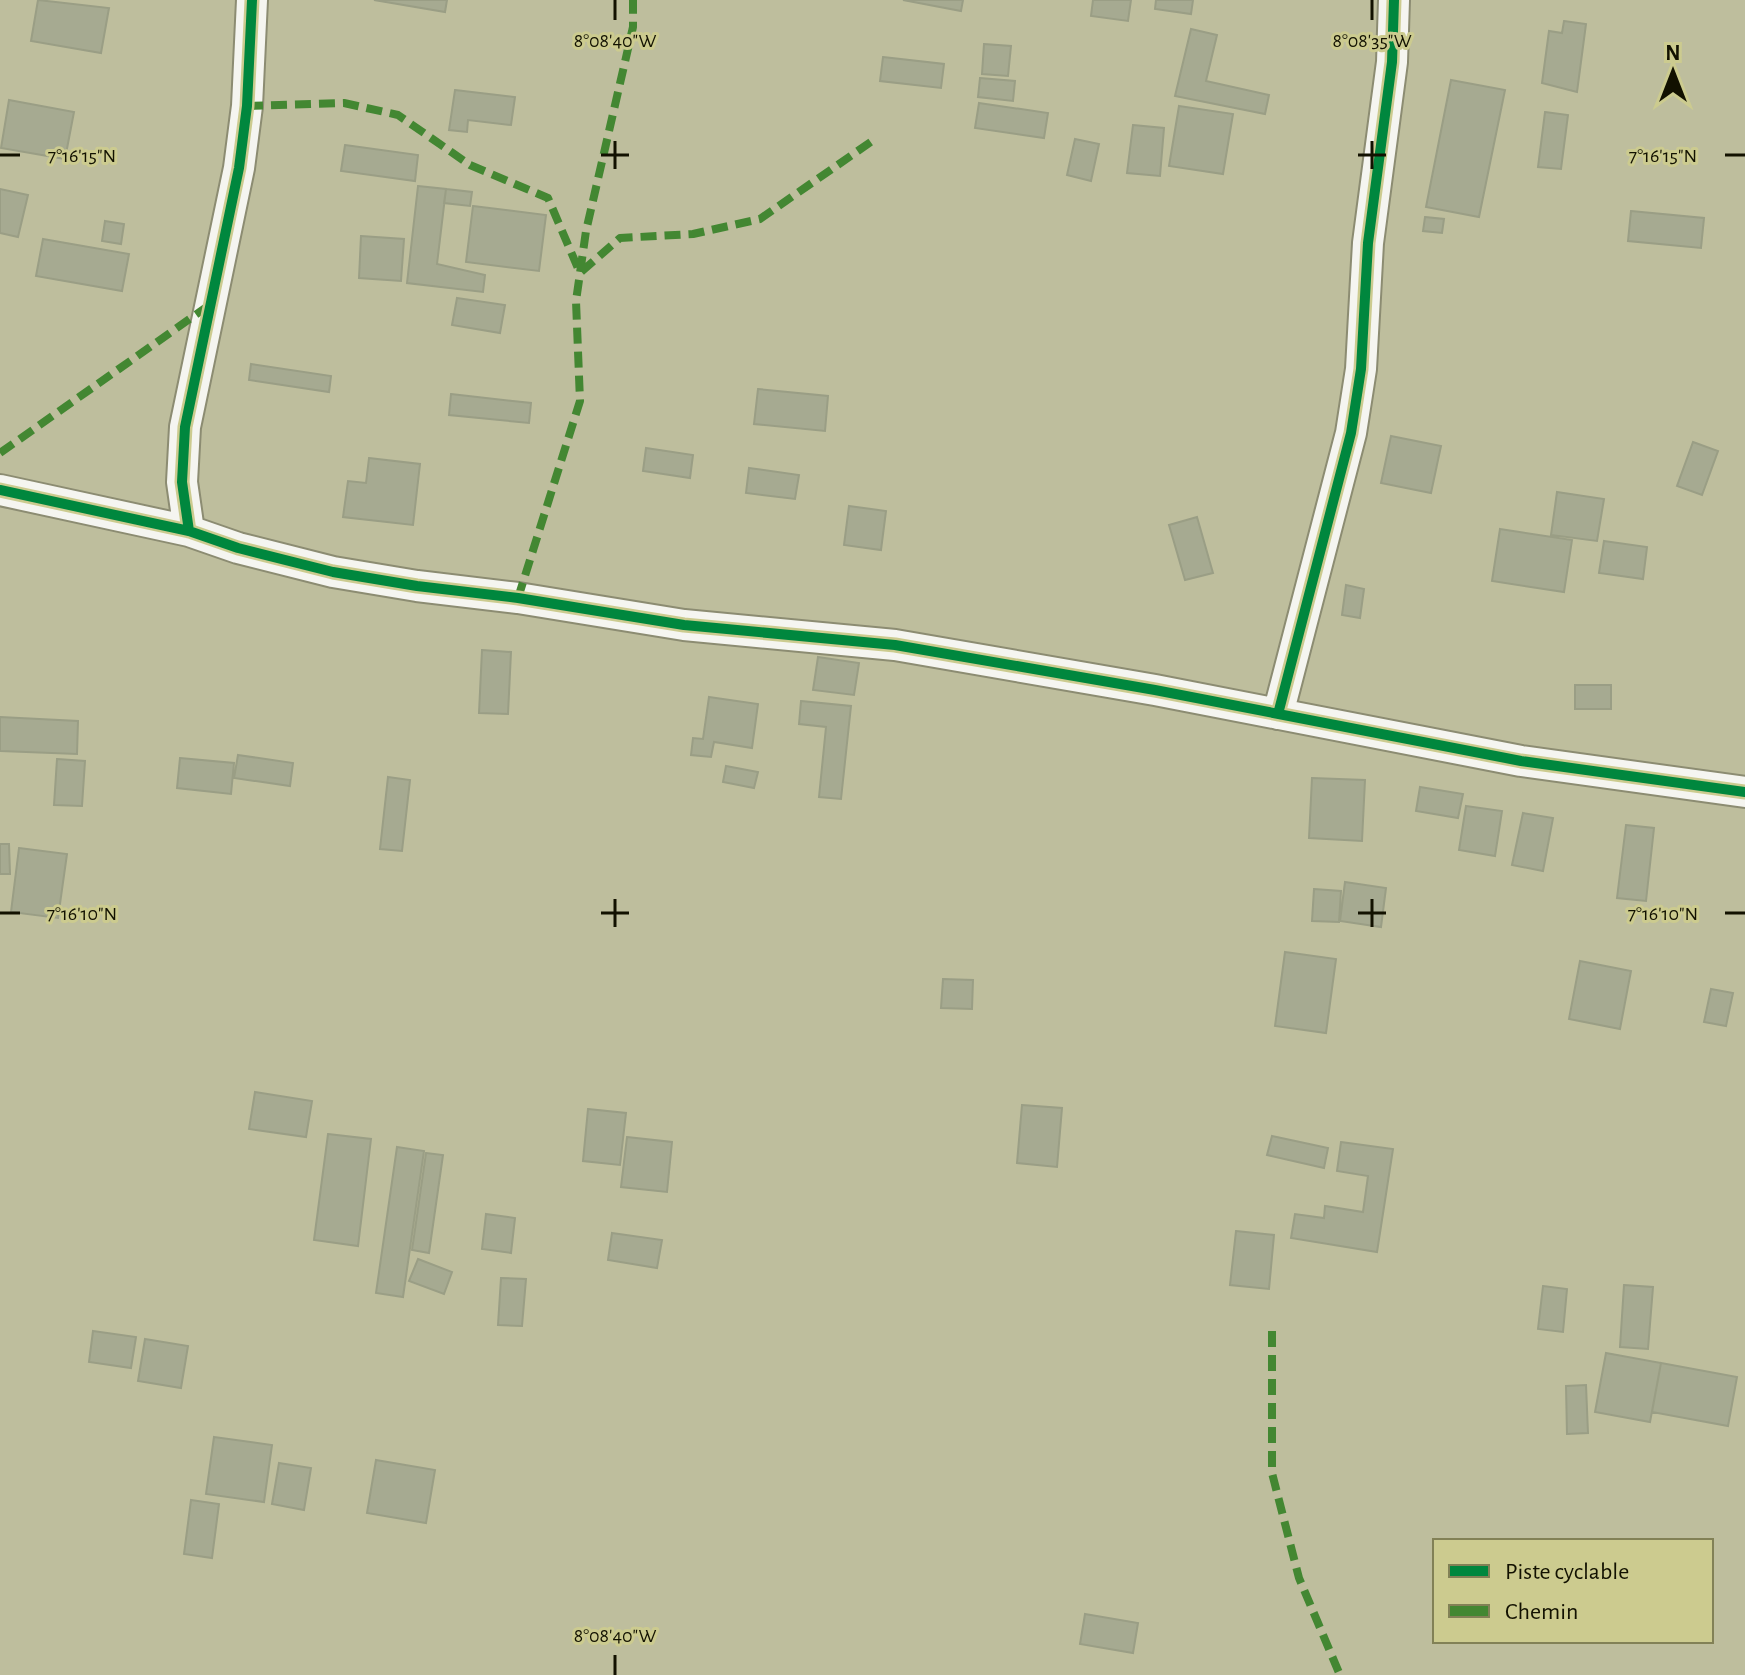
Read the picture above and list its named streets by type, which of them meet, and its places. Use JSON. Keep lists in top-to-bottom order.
{
  "legend": ["Piste cyclable", "Chemin"],
  "north": "top",
  "coordinates": [
    "8°08'40\"W",
    "8°08'35\"W",
    "7°16'15\"N",
    "7°16'10\"N"
  ]
}
